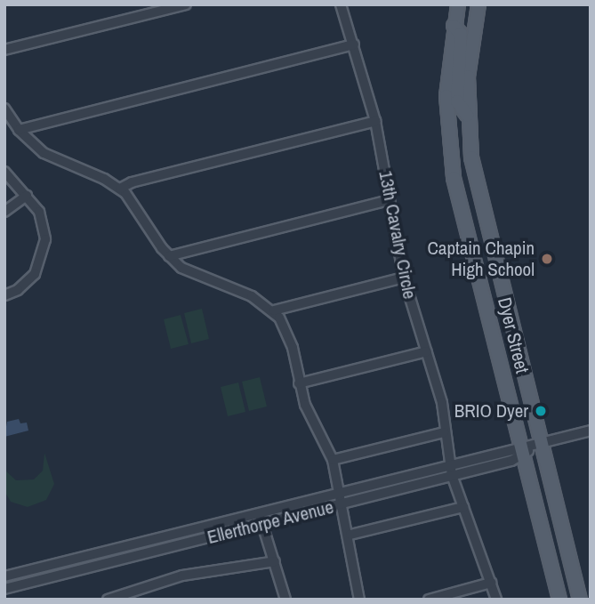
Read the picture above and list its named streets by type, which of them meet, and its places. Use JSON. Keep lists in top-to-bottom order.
{
  "streets": {
    "main road": ["Dyer Street"],
    "street": ["13th Cavalry Circle", "Ellerthorpe Avenue"]
  },
  "crossings": [
    ["13th Cavalry Circle", "Ellerthorpe Avenue"],
    ["Dyer Street", "Ellerthorpe Avenue"]
  ],
  "places": ["Captain Chapin High School", "BRIO Dyer"]
}
